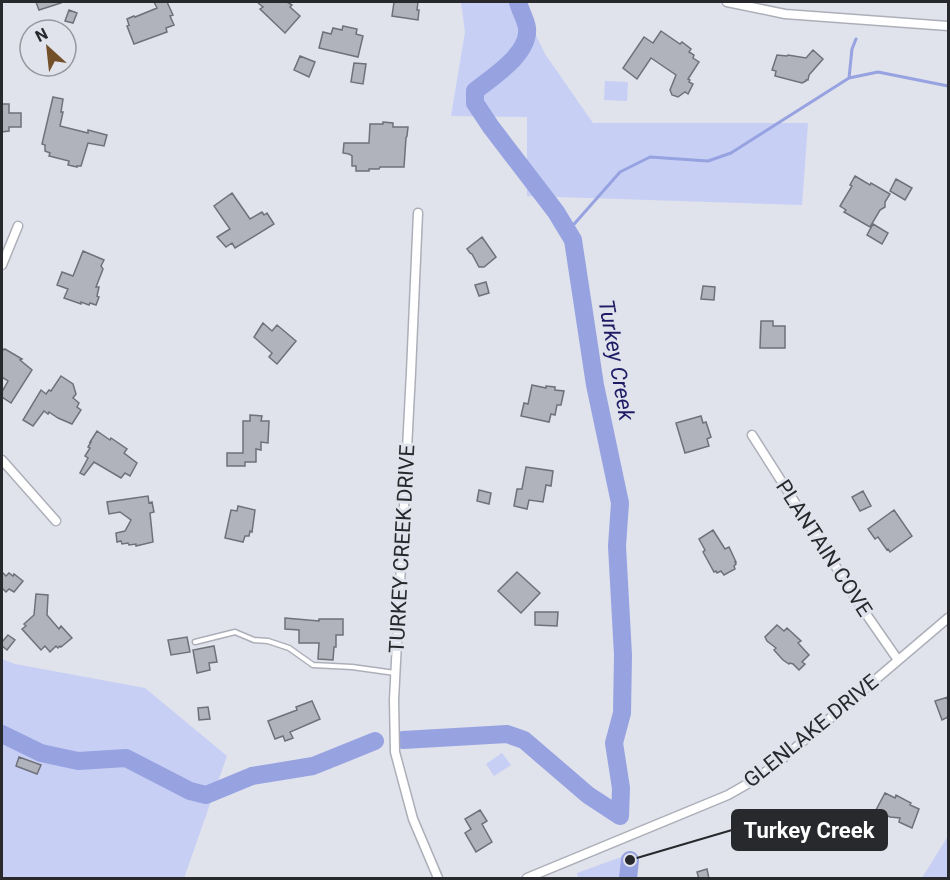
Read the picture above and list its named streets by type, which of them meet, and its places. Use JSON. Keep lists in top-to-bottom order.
{
  "streets": {
    "street": ["PLANTAIN COVE", "TURKEY CREEK DRIVE", "GLENLAKE DRIVE"]
  },
  "crossings": [
    ["PLANTAIN COVE", "GLENLAKE DRIVE"]
  ],
  "water": ["Turkey Creek"],
  "places": ["Turkey Creek"],
  "north": "top left"
}
